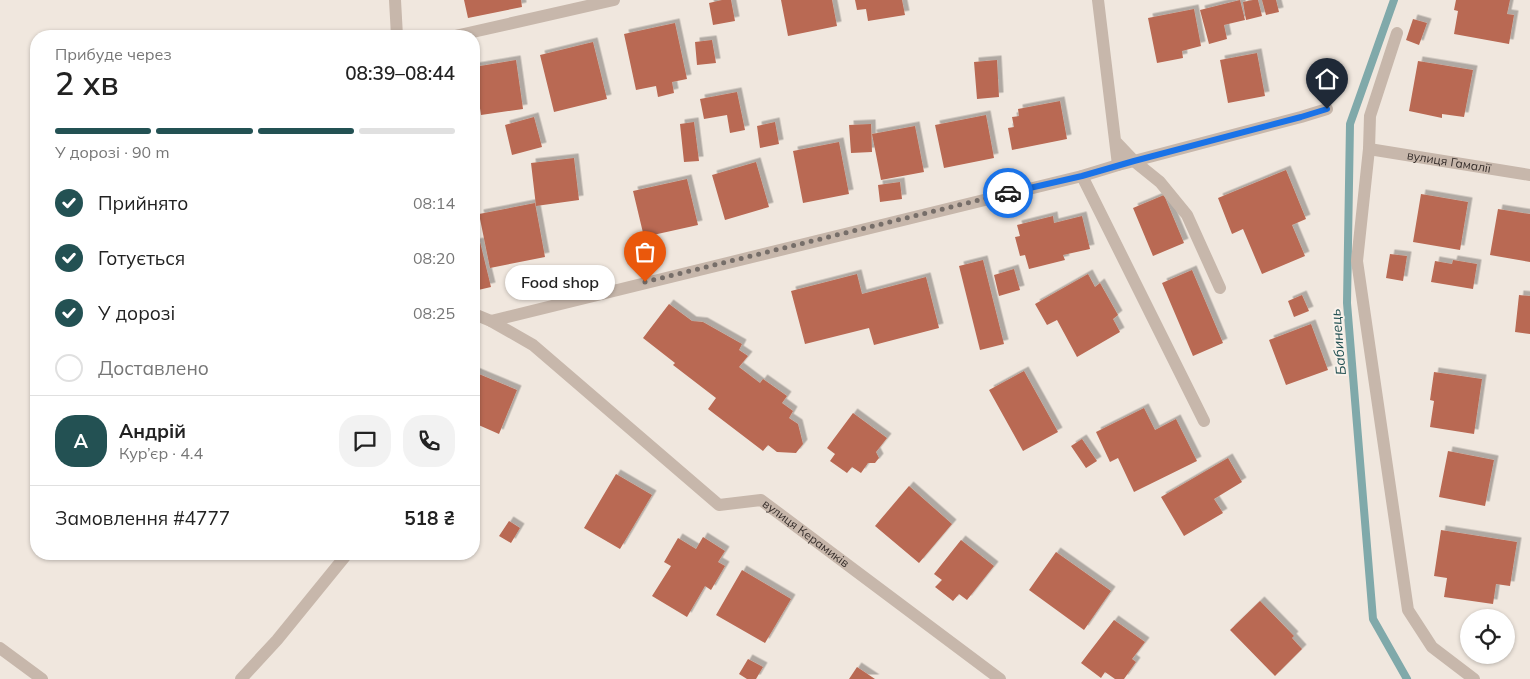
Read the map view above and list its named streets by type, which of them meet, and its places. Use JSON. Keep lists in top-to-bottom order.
{
  "streets": {
    "street": ["вулиця Гамалії", "вулиця Керамиків"]
  },
  "water": ["Бабинець"],
  "places": ["Food shop"],
  "page": {
    "heading": ["2 хв", "Прибуде через", "08:39–08:44"],
    "panel": [
      "Андрій",
      "Кур’єр · 4.4",
      "Замовлення #4777",
      "518 ₴"
    ],
    "bar": "У дорозі · 90 m",
    "list": [
      ["Прийнято", "08:14"],
      ["Готується", "08:20"],
      ["У дорозі", "08:25"],
      "Доставлено"
    ],
    "bubble": "Food shop",
    "round": "А"
  }
}
